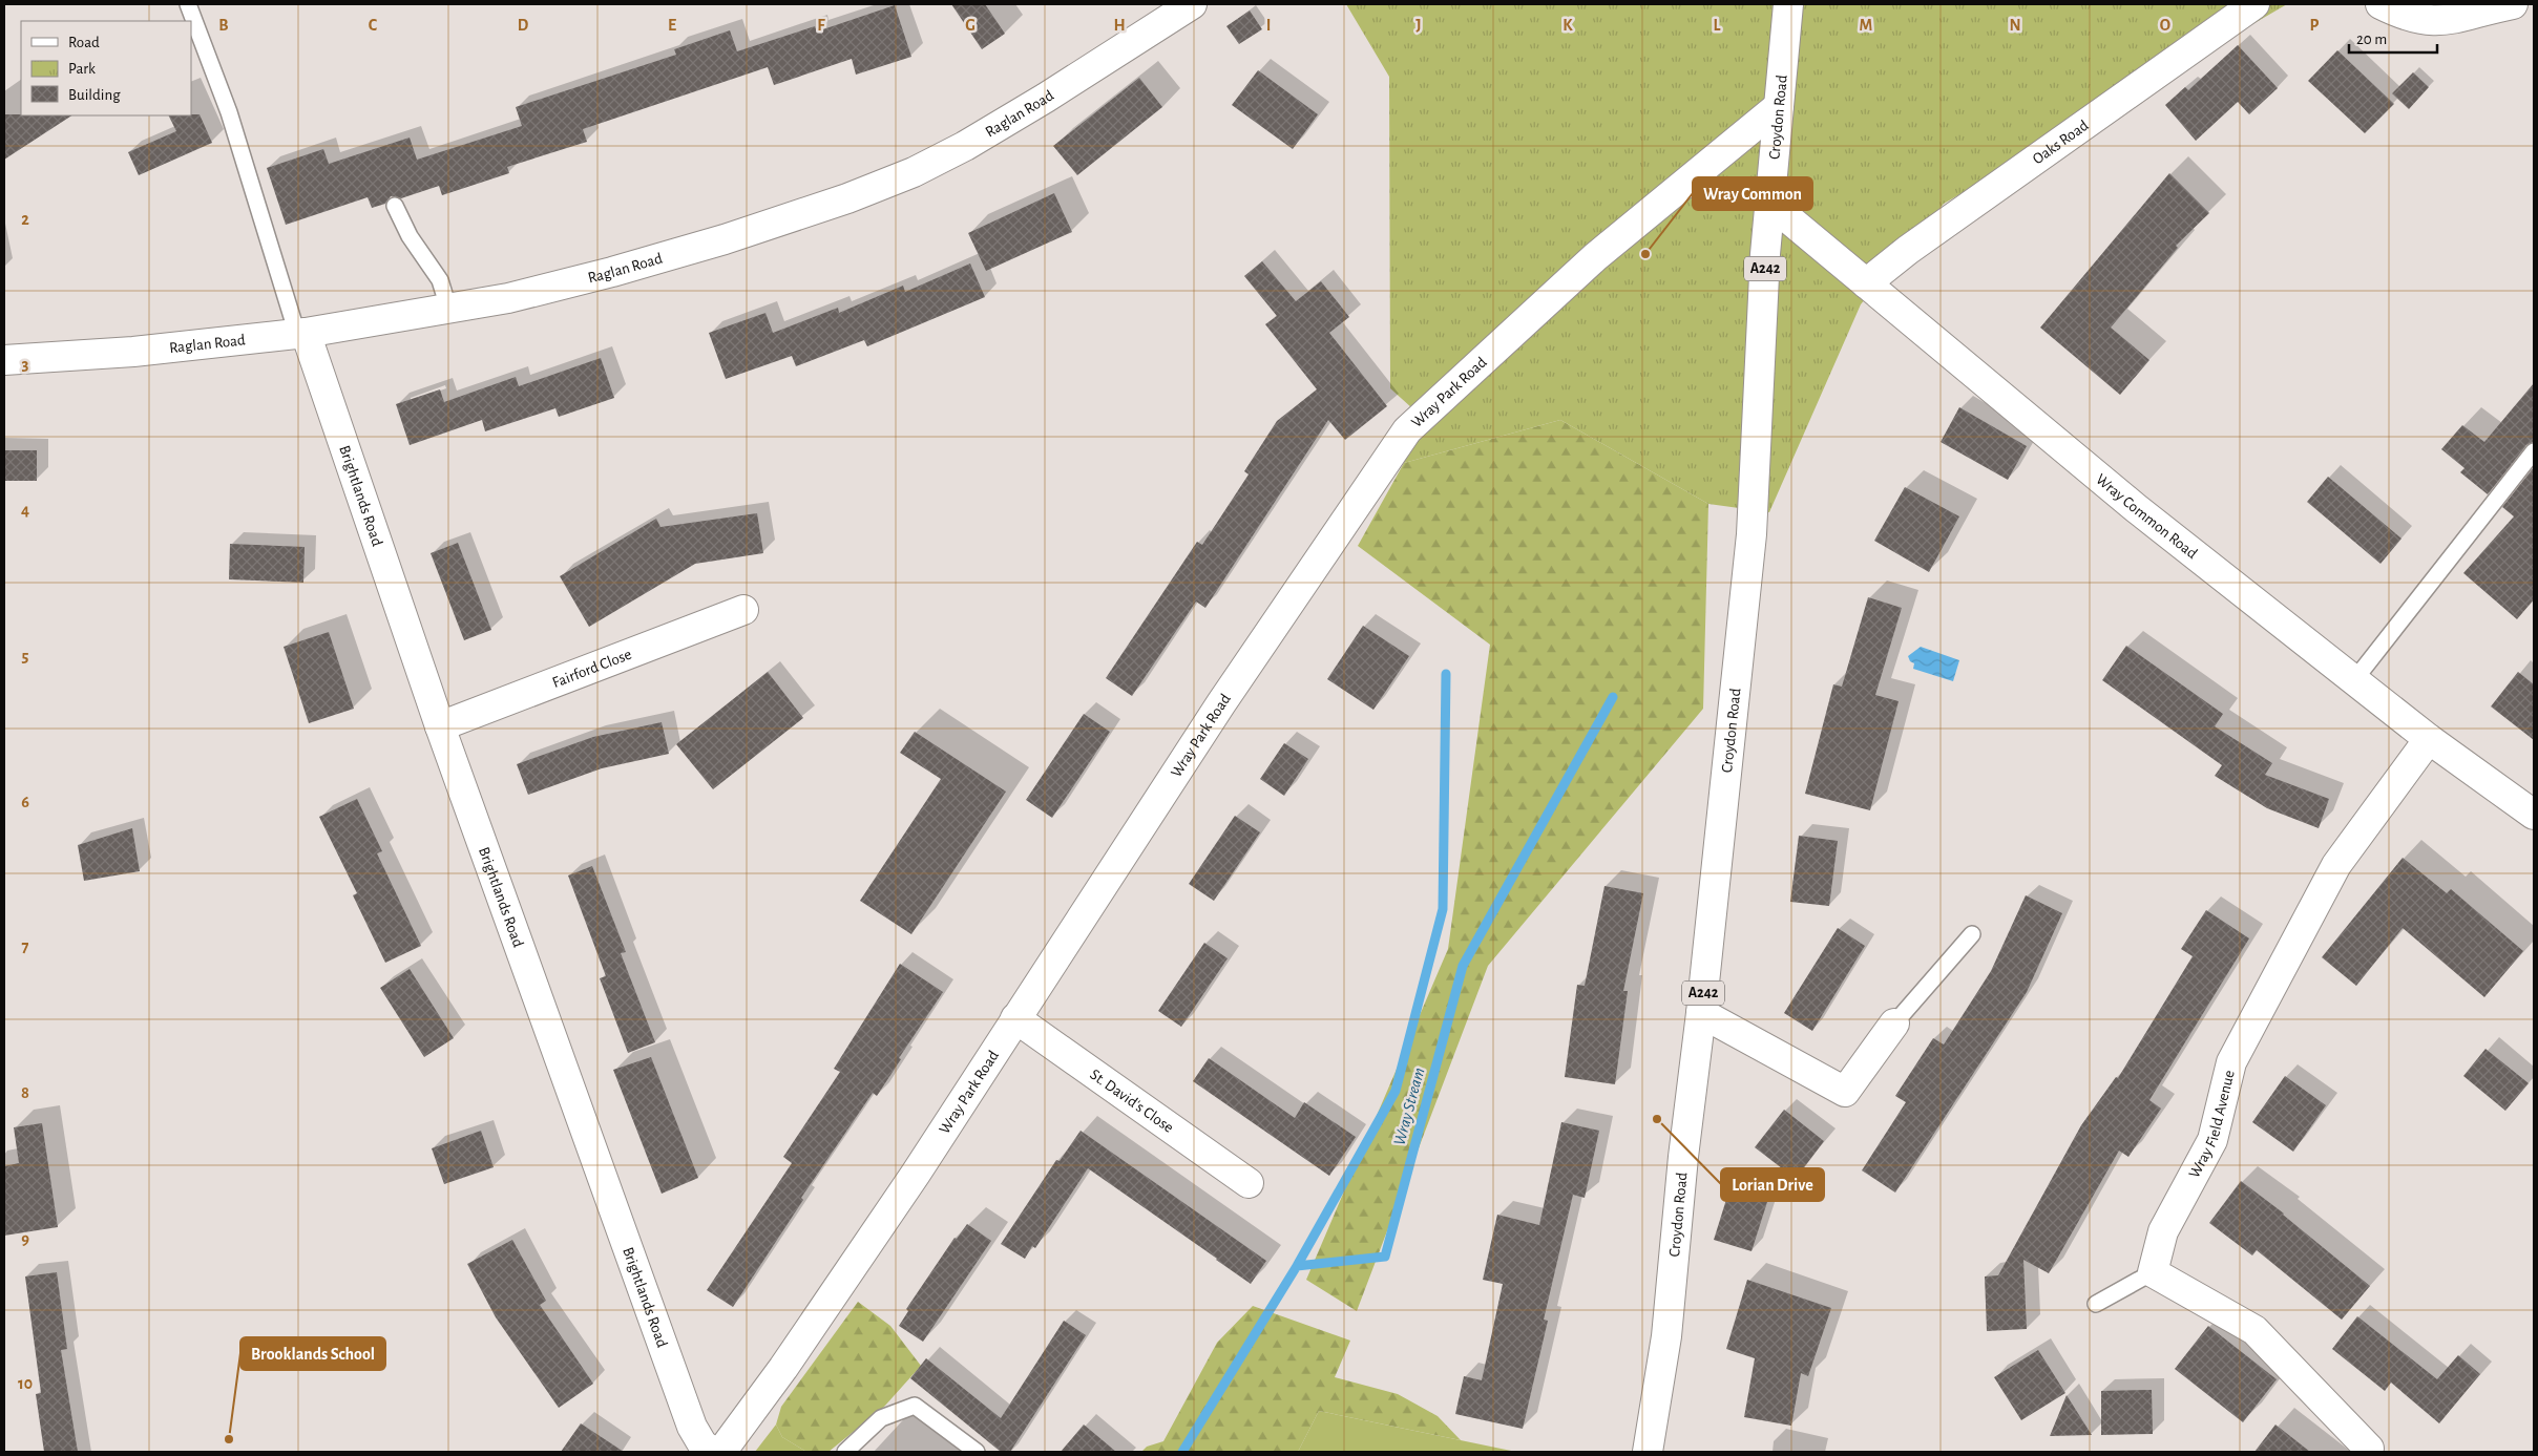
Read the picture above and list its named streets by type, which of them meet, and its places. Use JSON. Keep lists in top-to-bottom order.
{
  "streets": {
    "street": [
      "Raglan Road",
      "Croydon Road",
      "Oaks Road",
      "A242",
      "Wray Park Road",
      "Brightlands Road",
      "Wray Common Road",
      "Fairford Close",
      "St. David's Close",
      "Wray Field Avenue"
    ]
  },
  "crossings": [
    ["Raglan Road", "Brightlands Road"],
    ["Croydon Road", "Wray Park Road"],
    ["Croydon Road", "Wray Common Road"],
    ["Oaks Road", "Wray Common Road"],
    ["Wray Park Road", "St. David's Close"],
    ["Brightlands Road", "Fairford Close"],
    ["Wray Common Road", "Wray Field Avenue"]
  ],
  "water": ["Wray Stream"],
  "places": ["Wray Common", "Lorian Drive", "Brooklands School"],
  "legend": ["Road", "Park", "Building"],
  "scale_bar": "20 m",
  "grid": {
    "columns": [
      "B",
      "C",
      "D",
      "E",
      "F",
      "G",
      "H",
      "I",
      "J",
      "K",
      "L",
      "M",
      "N",
      "O",
      "P"
    ],
    "rows": [
      "2",
      "3",
      "4",
      "5",
      "6",
      "7",
      "8",
      "9",
      "10"
    ]
  }
}
